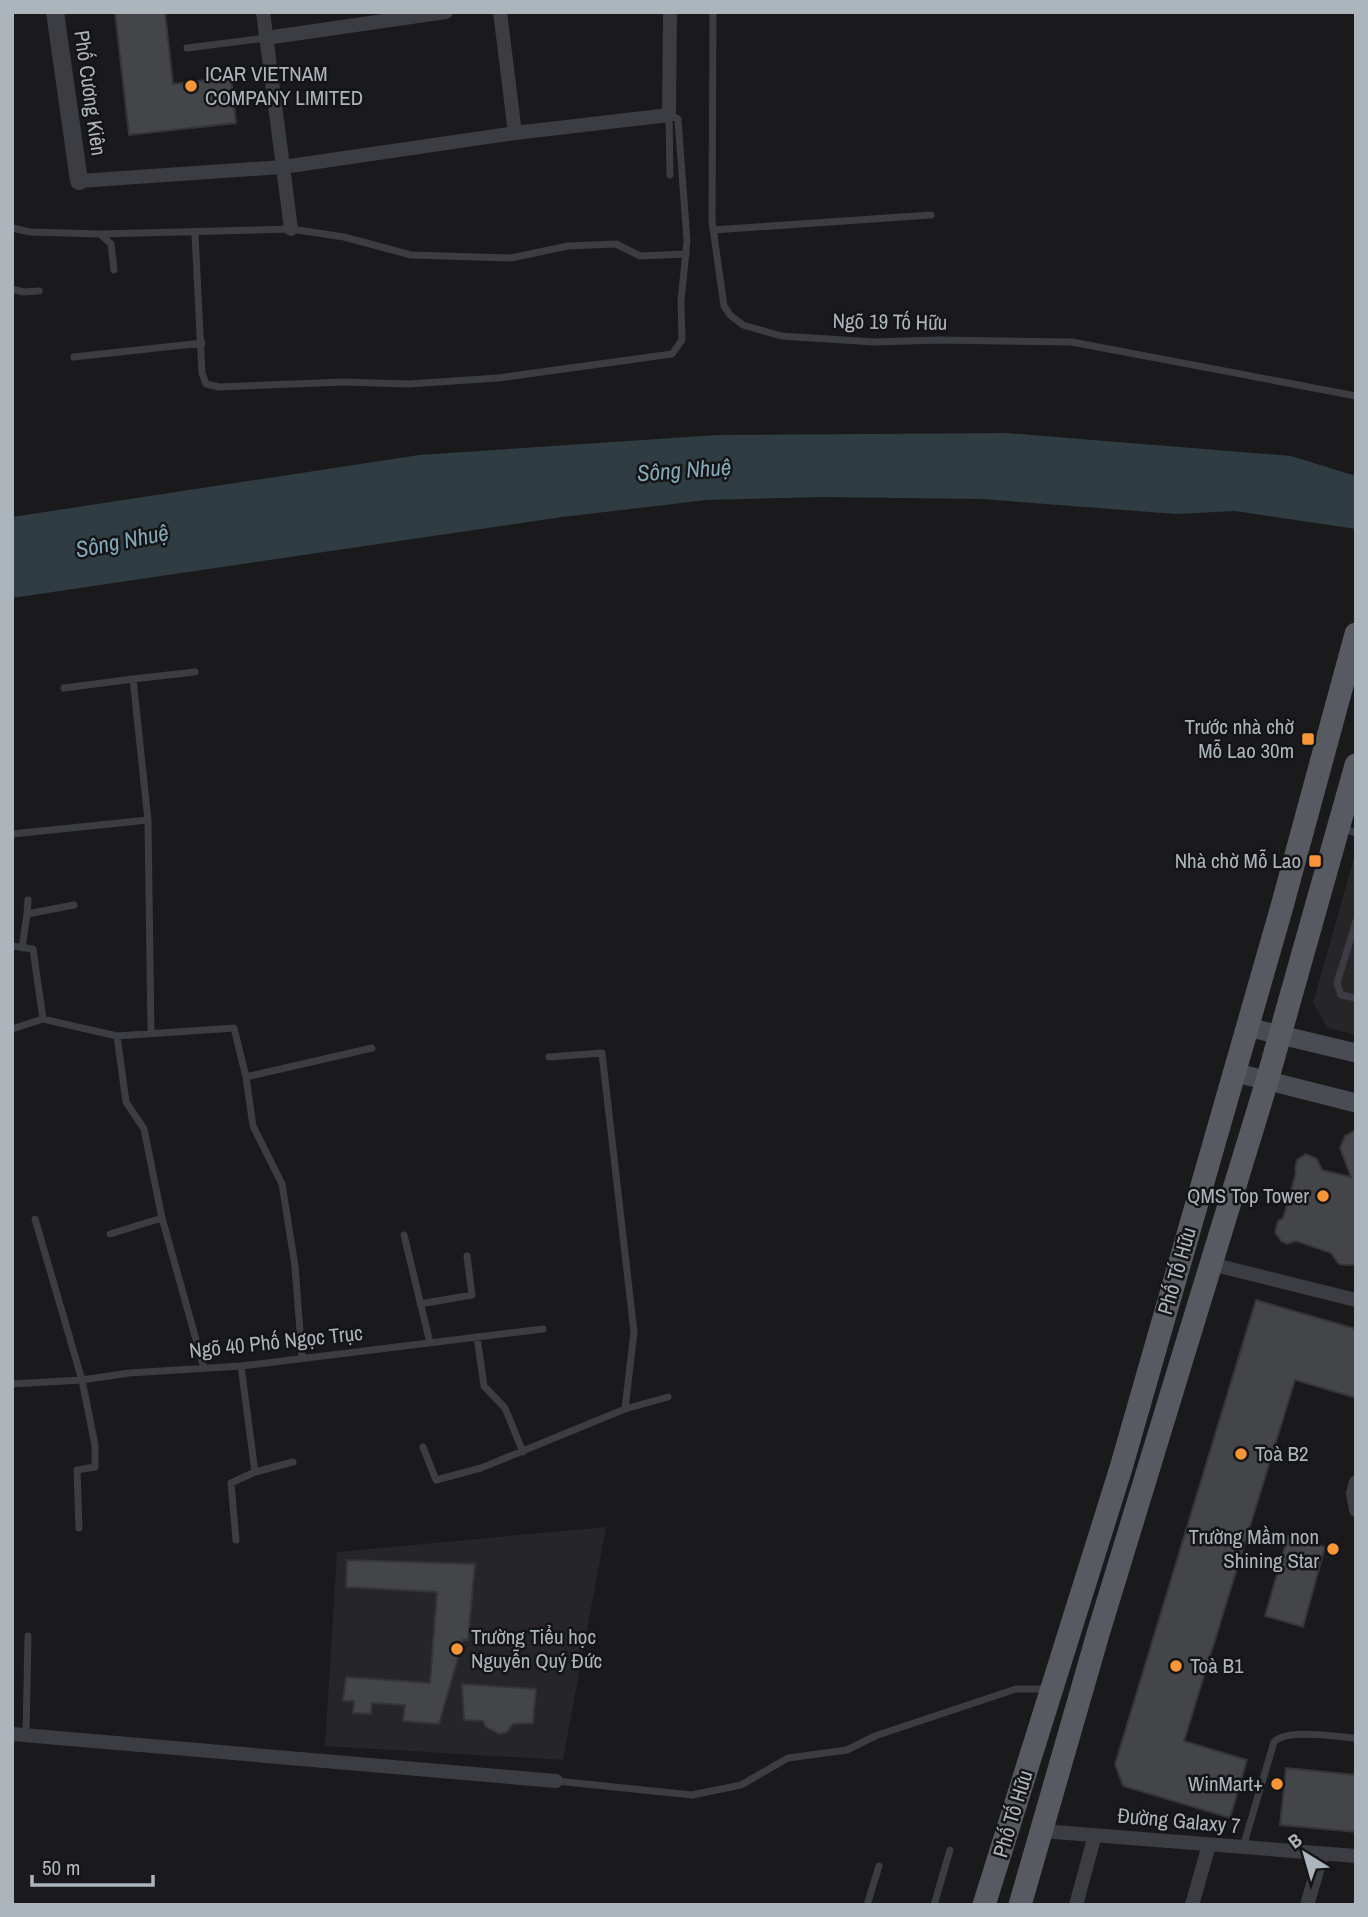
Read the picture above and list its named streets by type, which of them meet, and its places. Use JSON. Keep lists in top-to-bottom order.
{
  "streets": {
    "main road": ["Phố Tố Hữu"],
    "street": ["Phố Cương Kiên", "Đường Galaxy 7"],
    "lane": ["Ngõ 19 Tố Hữu", "Ngõ 40 Phố Ngọc Trục"]
  },
  "crossings": [
    ["Phố Tố Hữu", "Đường Galaxy 7"]
  ],
  "water": ["Sông Nhuệ"],
  "places": {
    "other": [
      "ICAR VIETNAM COMPANY LIMITED",
      "QMS Top Tower",
      "Toà B2",
      "Trường Mầm non Shining Star",
      "Trường Tiểu học Nguyễn Quý Đức",
      "Toà B1",
      "WinMart+"
    ],
    "transit": ["Trước nhà chờ Mỗ Lao 30m", "Nhà chờ Mỗ Lao"]
  },
  "scale_bar": "50 m",
  "north": "top left"
}
